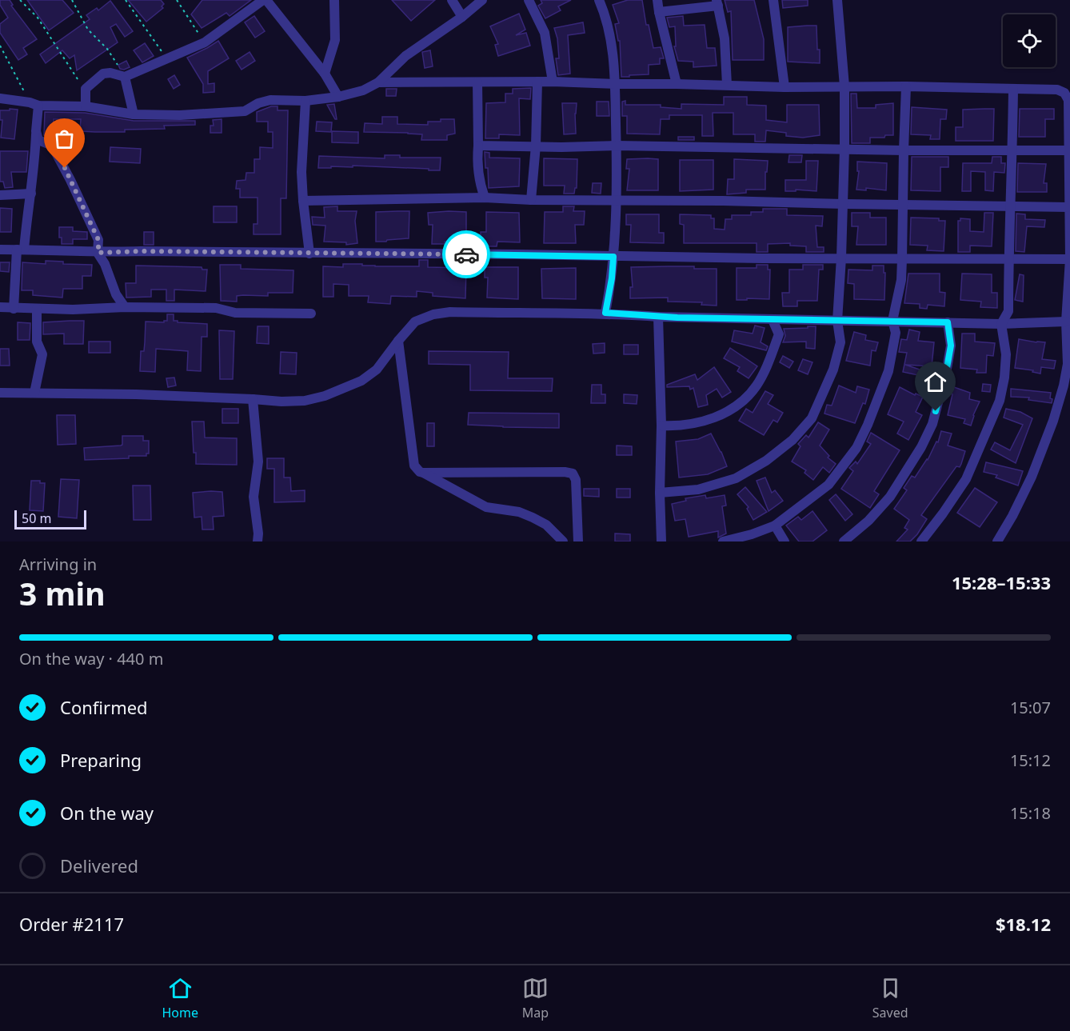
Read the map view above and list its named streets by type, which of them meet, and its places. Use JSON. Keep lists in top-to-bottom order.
{
  "scale_bar": "50 m",
  "page": {
    "scale": "50 m",
    "heading": ["3 min", "Arriving in", "15:28–15:33"],
    "panel": ["Order #2117", "$18.12"],
    "bar": "On the way · 440 m",
    "list": [
      ["Confirmed", "15:07"],
      ["Preparing", "15:12"],
      ["On the way", "15:18"],
      "Delivered"
    ],
    "tabs": ["Home", "Map", "Saved"]
  }
}
